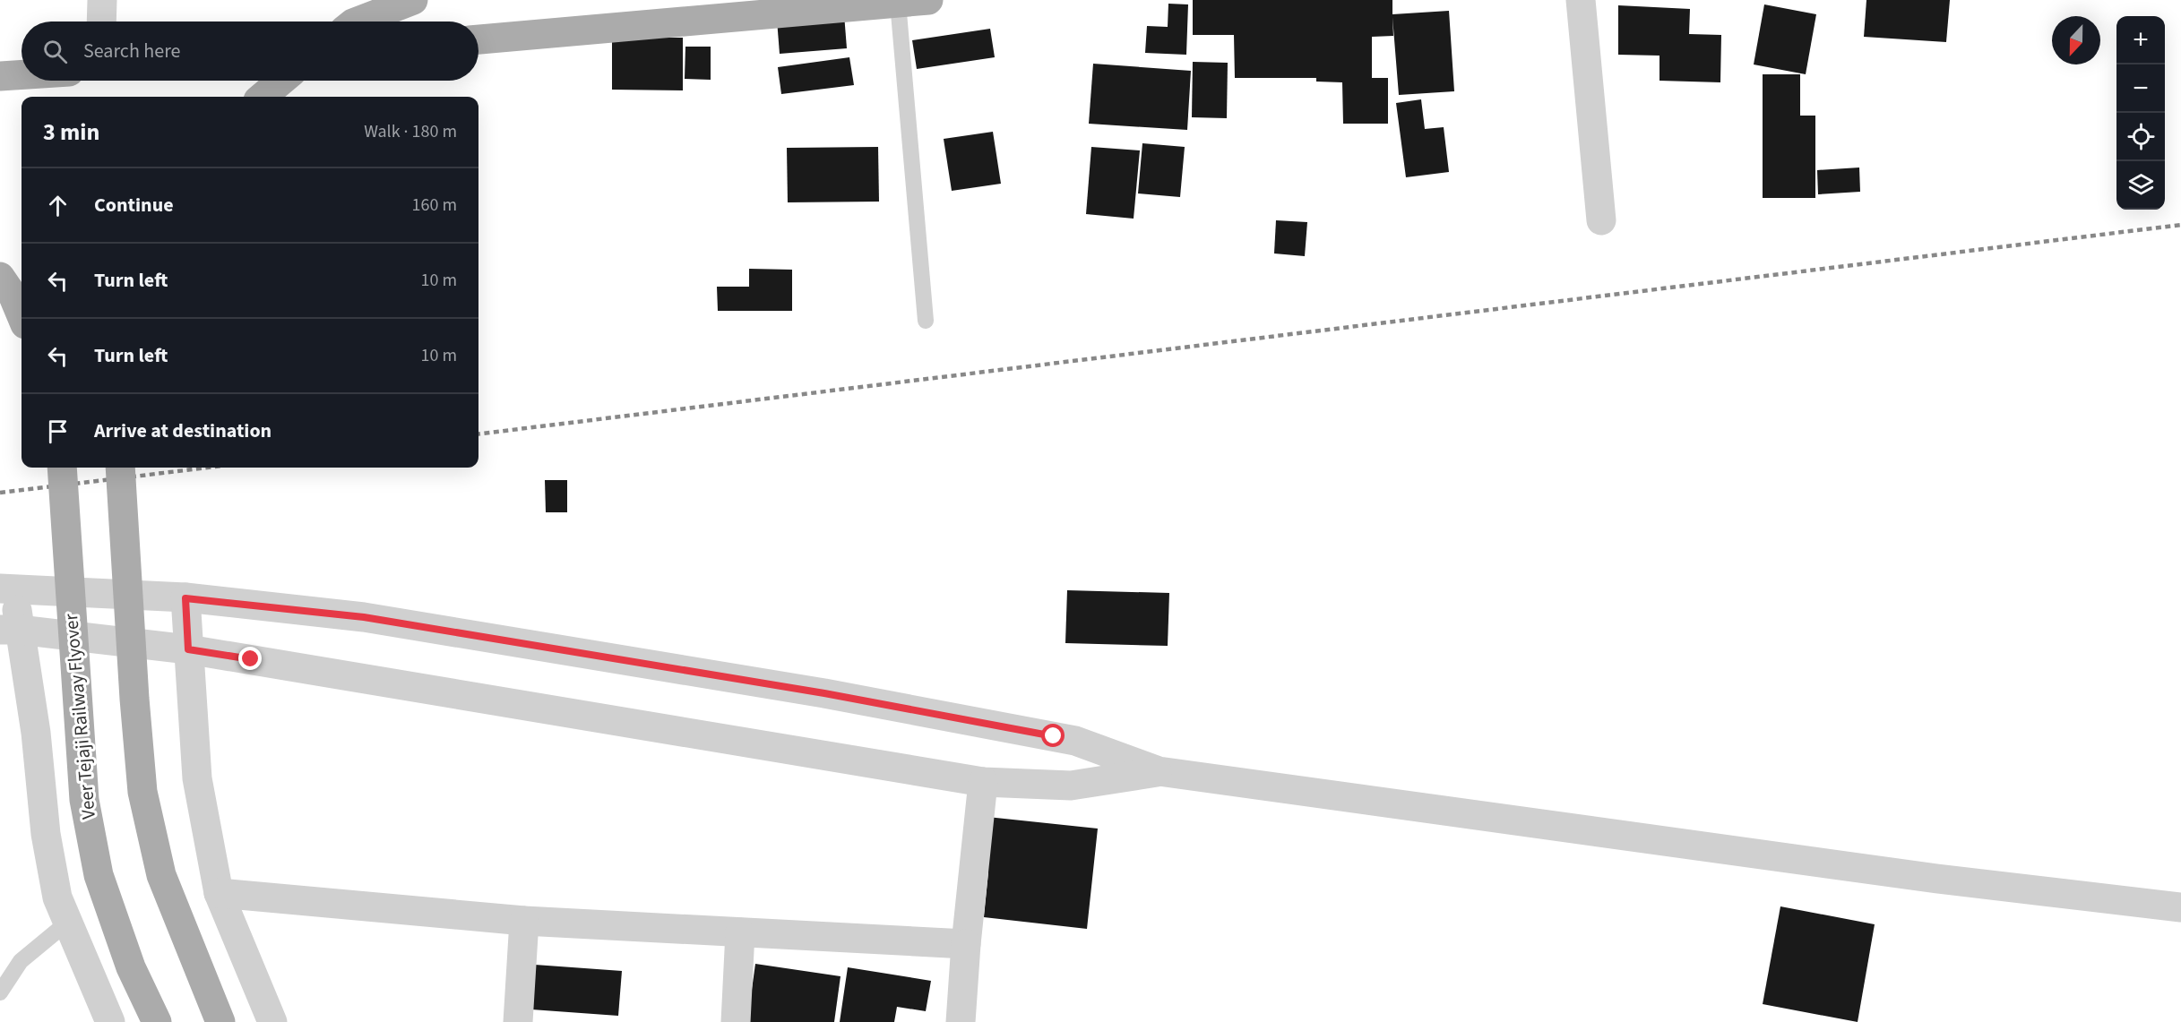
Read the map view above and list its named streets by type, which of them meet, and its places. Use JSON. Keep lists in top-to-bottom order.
{
  "streets": {
    "main road": ["Veer Tejaji Railway Flyover"]
  },
  "north": "bottom",
  "page": {
    "map_buttons": ["+", "−"],
    "search": "Search here",
    "heading": ["3 min", "Walk · 180 m"],
    "list": [
      ["Continue", "160 m"],
      ["Turn left", "10 m"],
      ["Turn left", "10 m"],
      "Arrive at destination"
    ]
  }
}
